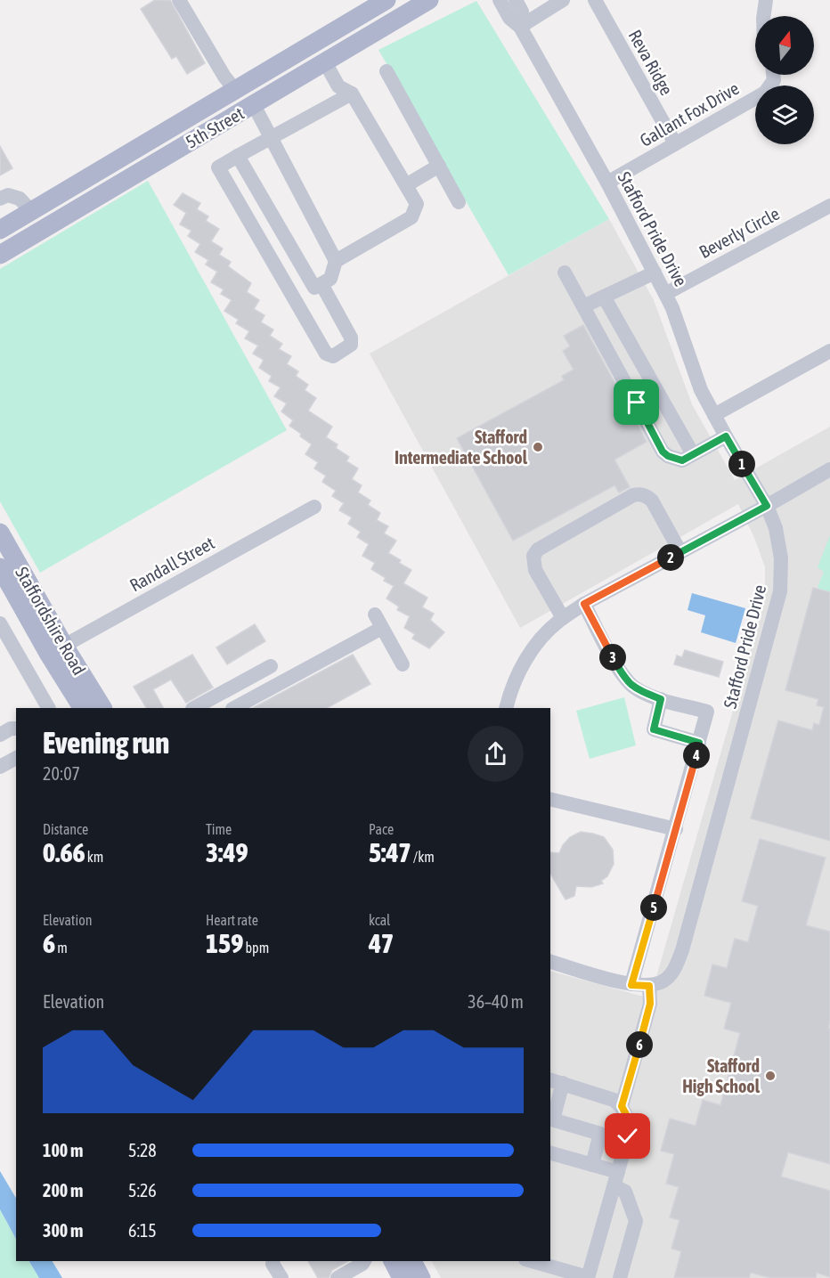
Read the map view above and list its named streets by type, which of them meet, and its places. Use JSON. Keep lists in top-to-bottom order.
{
  "streets": {
    "main road": ["5th Street", "Staffordshire Road"],
    "street": [
      "Reva Ridge",
      "Gallant Fox Drive",
      "Stafford Pride Drive",
      "Beverly Circle",
      "Randall Street"
    ]
  },
  "crossings": [
    ["Reva Ridge", "Gallant Fox Drive"],
    ["Gallant Fox Drive", "Stafford Pride Drive"],
    ["Stafford Pride Drive", "Beverly Circle"],
    ["Randall Street", "Staffordshire Road"]
  ],
  "places": ["Stafford Intermediate School", "Stafford High School"],
  "north": "top",
  "page": {
    "pins": [
      "1",
      "2",
      "3",
      "4",
      "5",
      "6"
    ],
    "heading": ["Evening run", "20:07"],
    "stats": [
      ["Distance", "0.66 km"],
      ["Time", "3:49"],
      ["Pace", "5:47 /km"],
      ["Elevation", "6 m"],
      ["Heart rate", "159 bpm"],
      ["kcal", "47"]
    ],
    "chart": ["Elevation", "36–40 m"],
    "list": [
      {
        "name": "100 m",
        "note": "5:28"
      },
      {
        "name": "200 m",
        "note": "5:26"
      },
      {
        "name": "300 m",
        "note": "6:15"
      }
    ]
  }
}
